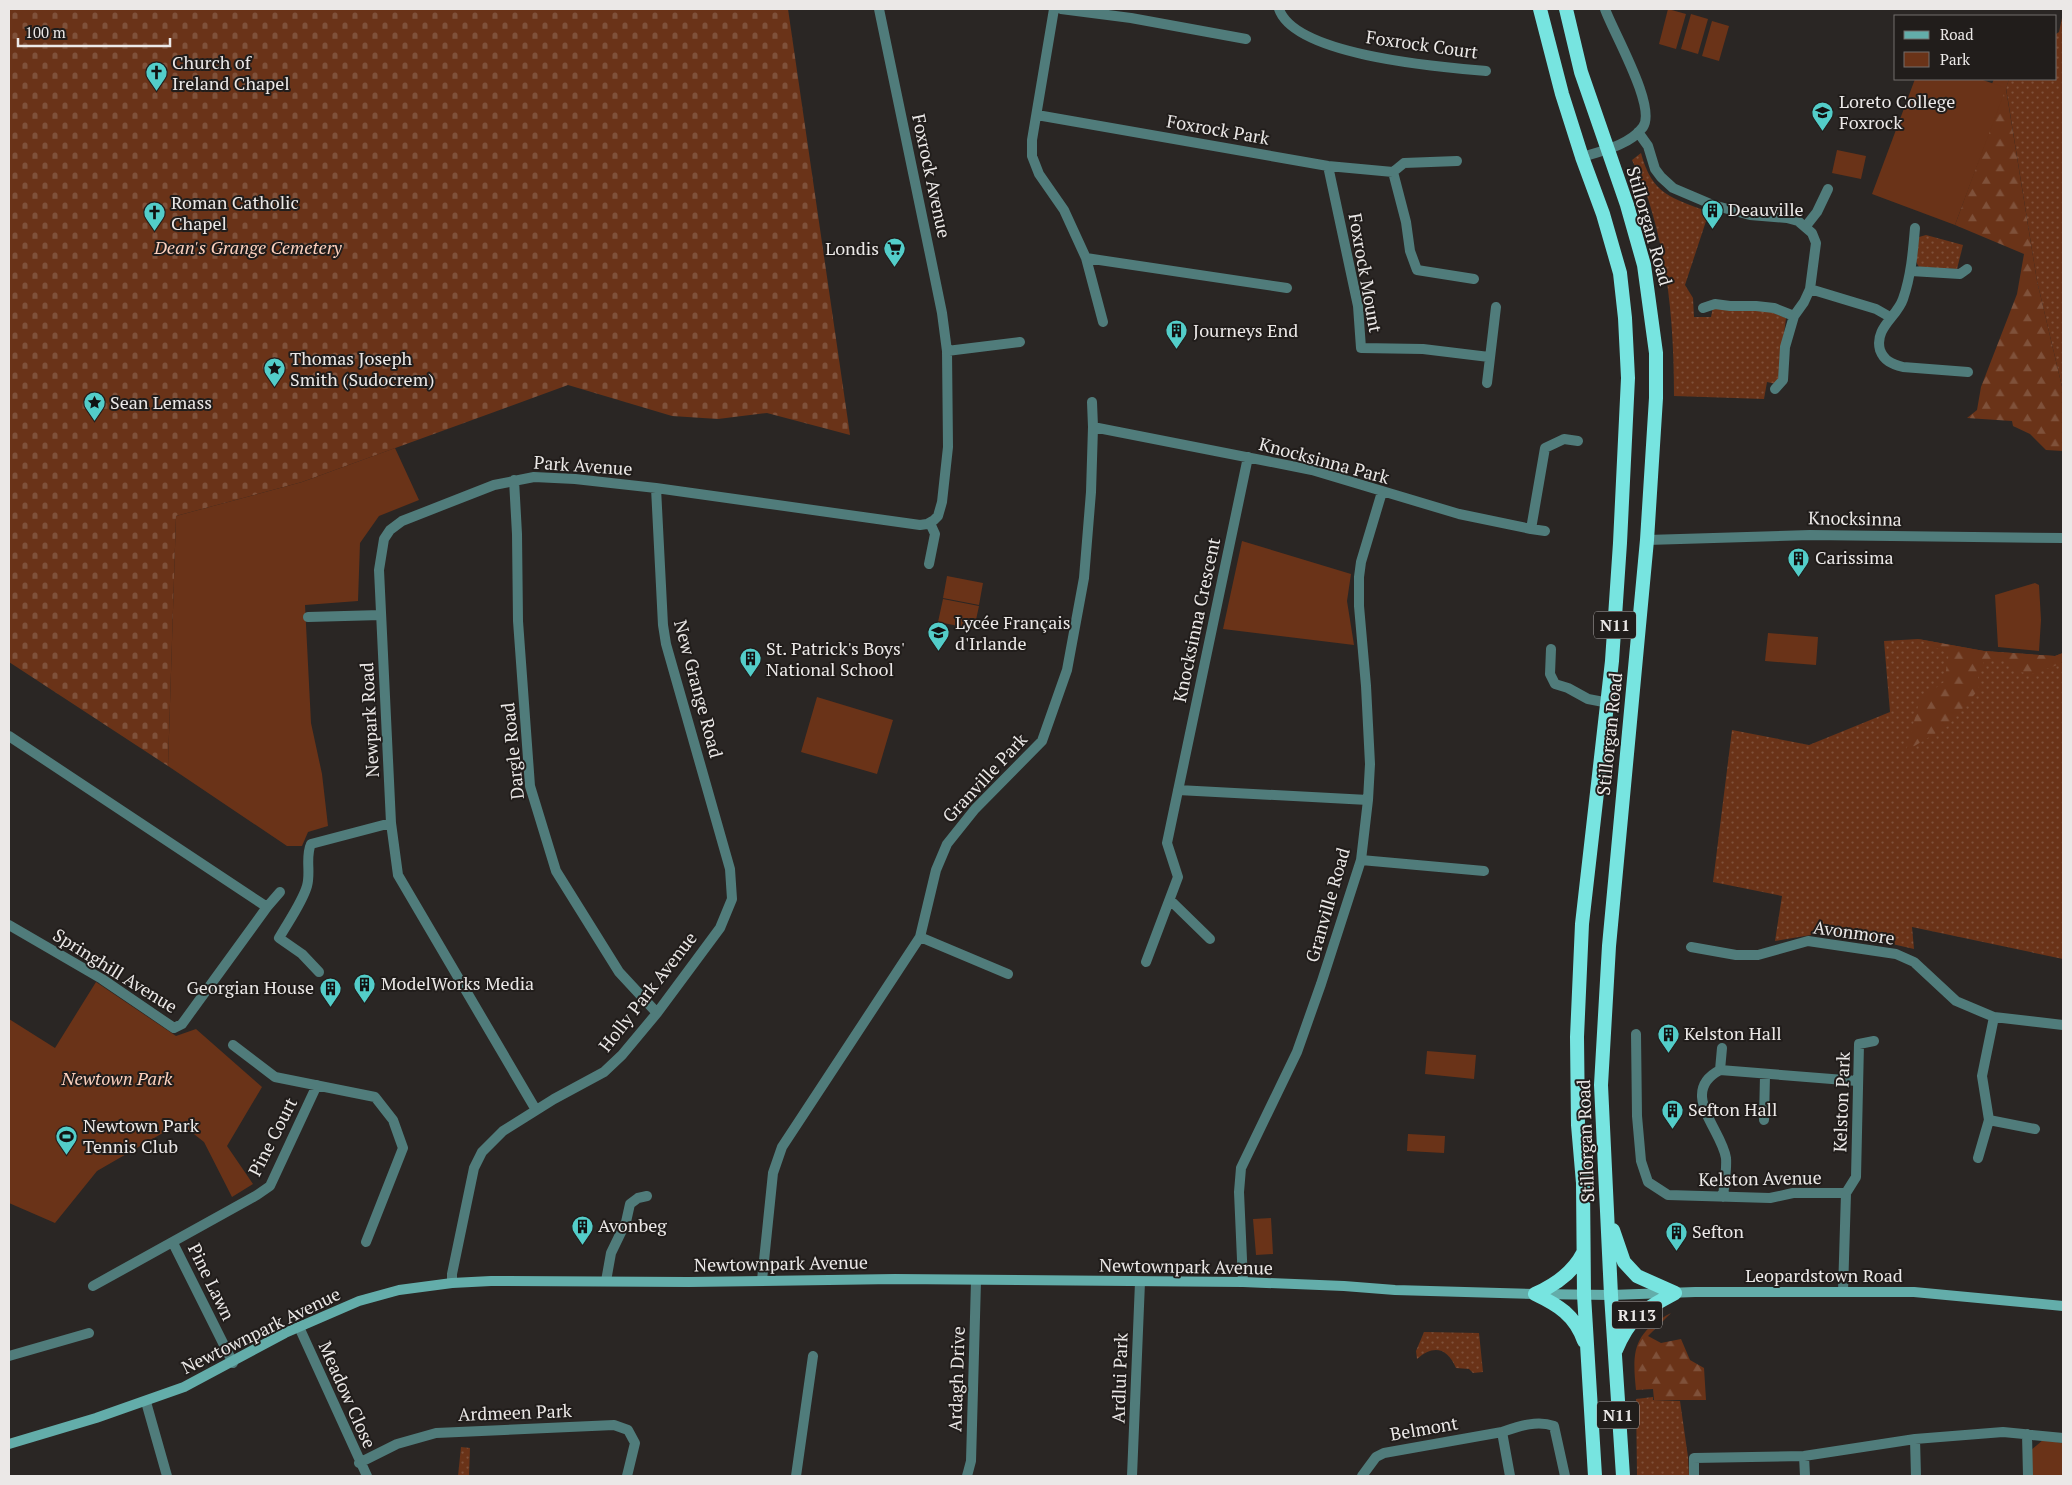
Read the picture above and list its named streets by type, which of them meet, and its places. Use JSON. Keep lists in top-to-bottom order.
{
  "streets": {
    "highway": ["Stillorgan Road", "N11", "R113"],
    "main road": ["Newtownpark Avenue", "Leopardstown Road"],
    "street": [
      "Foxrock Court",
      "Foxrock Park",
      "Foxrock Avenue",
      "Foxrock Mount",
      "Knocksinna Park",
      "Park Avenue",
      "Knocksinna",
      "Knocksinna Crescent",
      "New Grange Road",
      "Newpark Road",
      "Dargle Road",
      "Granville Park",
      "Granville Road",
      "Avonmore",
      "Springhill Avenue",
      "Holly Park Avenue",
      "Kelston Park",
      "Pine Court",
      "Kelston Avenue",
      "Pine Lawn",
      "Ardlui Park",
      "Ardagh Drive",
      "Meadow Close",
      "Ardmeen Park",
      "Belmont"
    ]
  },
  "crossings": [
    ["Foxrock Park", "Foxrock Mount"],
    ["Foxrock Avenue", "Park Avenue"],
    ["Stillorgan Road", "Knocksinna"],
    ["Stillorgan Road", "N11"],
    ["Stillorgan Road", "Newtownpark Avenue"],
    ["Stillorgan Road", "Leopardstown Road"],
    ["Stillorgan Road", "R113"],
    ["Knocksinna Park", "Knocksinna Crescent"],
    ["Knocksinna Park", "Granville Park"],
    ["Knocksinna Park", "Granville Road"],
    ["Park Avenue", "New Grange Road"],
    ["Park Avenue", "Newpark Road"],
    ["Park Avenue", "Dargle Road"],
    ["N11", "Newtownpark Avenue"],
    ["N11", "Leopardstown Road"],
    ["N11", "R113"],
    ["New Grange Road", "Holly Park Avenue"],
    ["Newpark Road", "Holly Park Avenue"],
    ["Dargle Road", "Holly Park Avenue"],
    ["Granville Park", "Newtownpark Avenue"],
    ["Granville Road", "Newtownpark Avenue"],
    ["Holly Park Avenue", "Newtownpark Avenue"],
    ["Kelston Park", "Kelston Avenue"],
    ["Kelston Park", "Leopardstown Road"],
    ["Pine Court", "Pine Lawn"],
    ["Newtownpark Avenue", "Leopardstown Road"],
    ["Newtownpark Avenue", "Pine Lawn"],
    ["Newtownpark Avenue", "Ardlui Park"],
    ["Newtownpark Avenue", "Ardagh Drive"],
    ["Newtownpark Avenue", "Meadow Close"],
    ["Leopardstown Road", "R113"],
    ["Meadow Close", "Ardmeen Park"]
  ],
  "parks": ["Dean's Grange Cemetery", "Newtown Park"],
  "places": {
    "church": ["Church of Ireland Chapel", "Roman Catholic Chapel"],
    "school or university": ["Loreto College Foxrock", "Lycée Français d'Irlande"],
    "building": [
      "Deauville",
      "Journeys End",
      "Carissima",
      "St. Patrick's Boys' National School",
      "ModelWorks Media",
      "Georgian House",
      "Kelston Hall",
      "Sefton Hall",
      "Avonbeg",
      "Sefton"
    ],
    "supermarket": ["Londis"],
    "place": ["Thomas Joseph Smith (Sudocrem)", "Sean Lemass"],
    "sports": ["Newtown Park Tennis Club"]
  },
  "legend": ["Road", "Park"],
  "scale_bar": "100 m"
}
